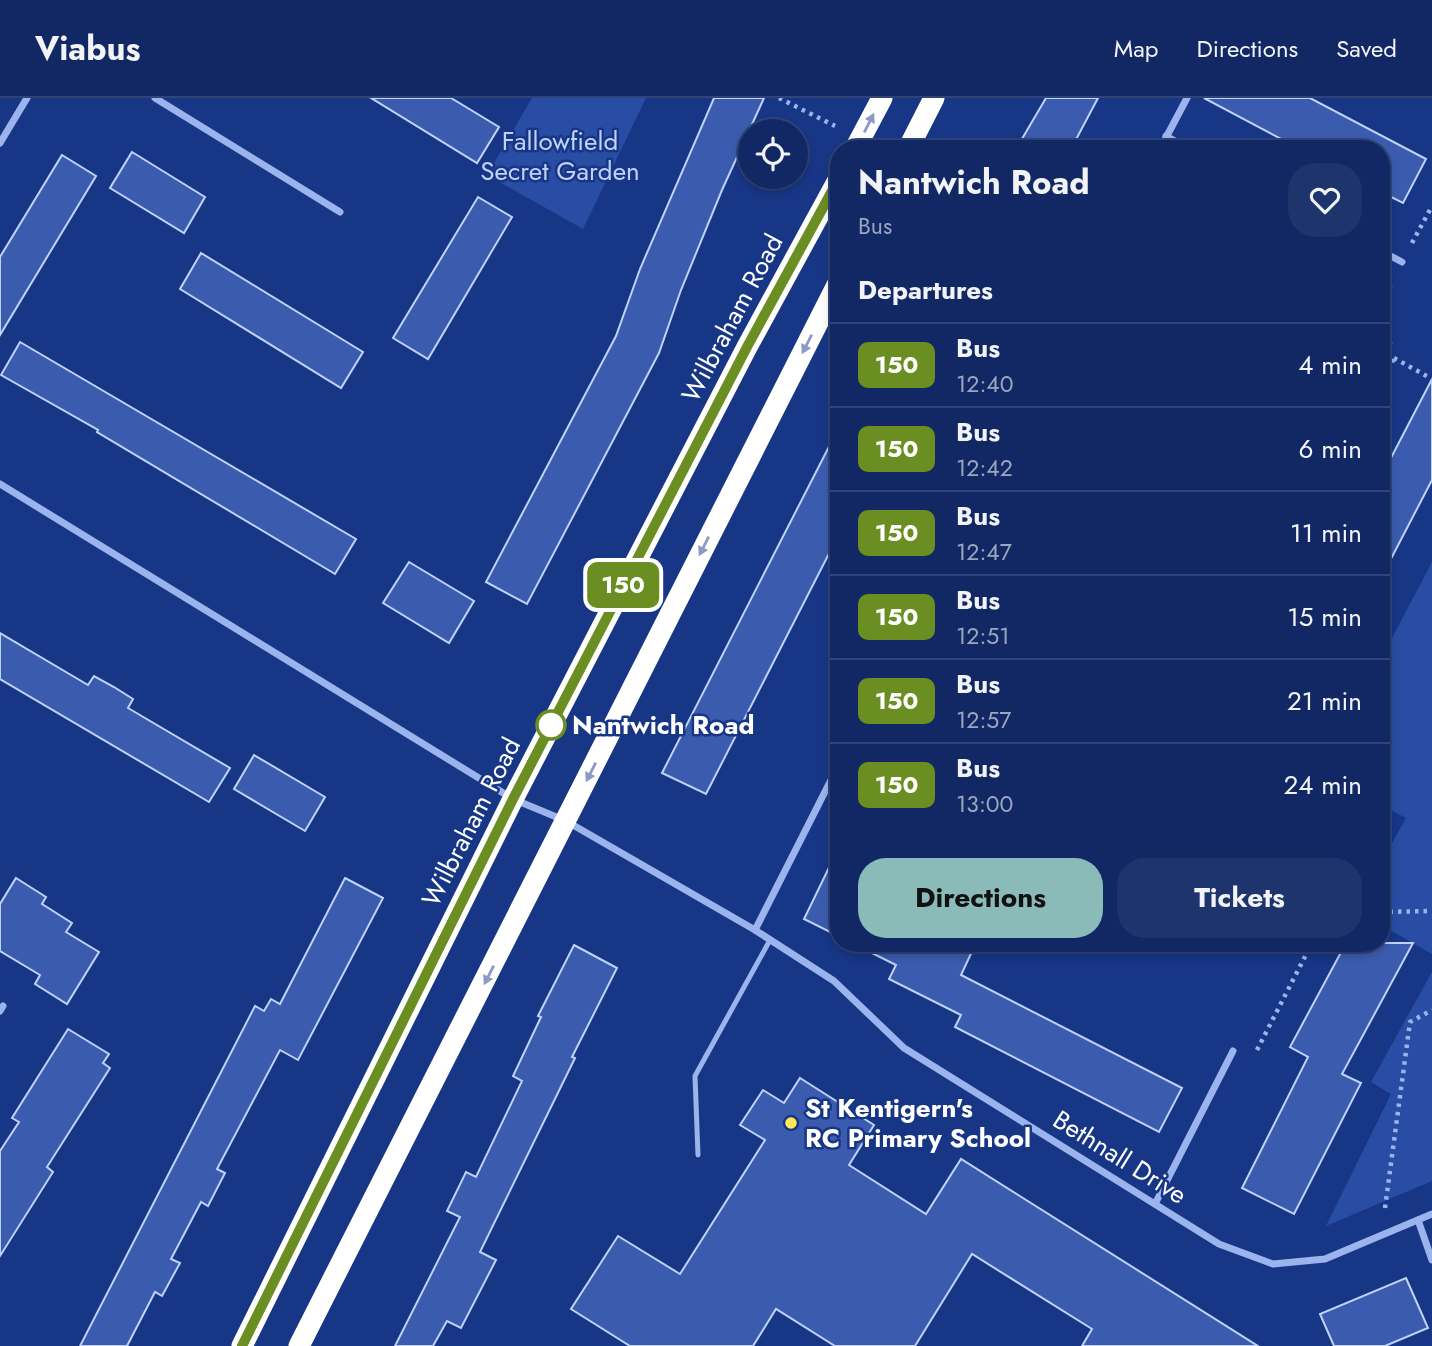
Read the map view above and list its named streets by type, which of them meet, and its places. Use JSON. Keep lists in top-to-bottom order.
{
  "streets": {
    "highway": ["Wilbraham Road"],
    "street": ["Bethnall Drive"]
  },
  "parks": ["Fallowfield Secret Garden"],
  "places": ["Nantwich Road", "St Kentigern's RC Primary School"],
  "lines": ["bus line 150"],
  "page": {
    "header": "Viabus",
    "nav": ["Map", "Directions", "Saved"],
    "on_map": "150",
    "heading": [
      ["Nantwich Road", "Bus"],
      "Departures"
    ],
    "list": [
      {
        "mark": "150",
        "name": "Bus",
        "note": "12:40",
        "value": "4 min"
      },
      {
        "mark": "150",
        "name": "Bus",
        "note": "12:42",
        "value": "6 min"
      },
      {
        "mark": "150",
        "name": "Bus",
        "note": "12:47",
        "value": "11 min"
      },
      {
        "mark": "150",
        "name": "Bus",
        "note": "12:51",
        "value": "15 min"
      },
      {
        "mark": "150",
        "name": "Bus",
        "note": "12:57",
        "value": "21 min"
      },
      {
        "mark": "150",
        "name": "Bus",
        "note": "13:00",
        "value": "24 min"
      }
    ],
    "buttons": ["Directions", "Tickets"]
  }
}
